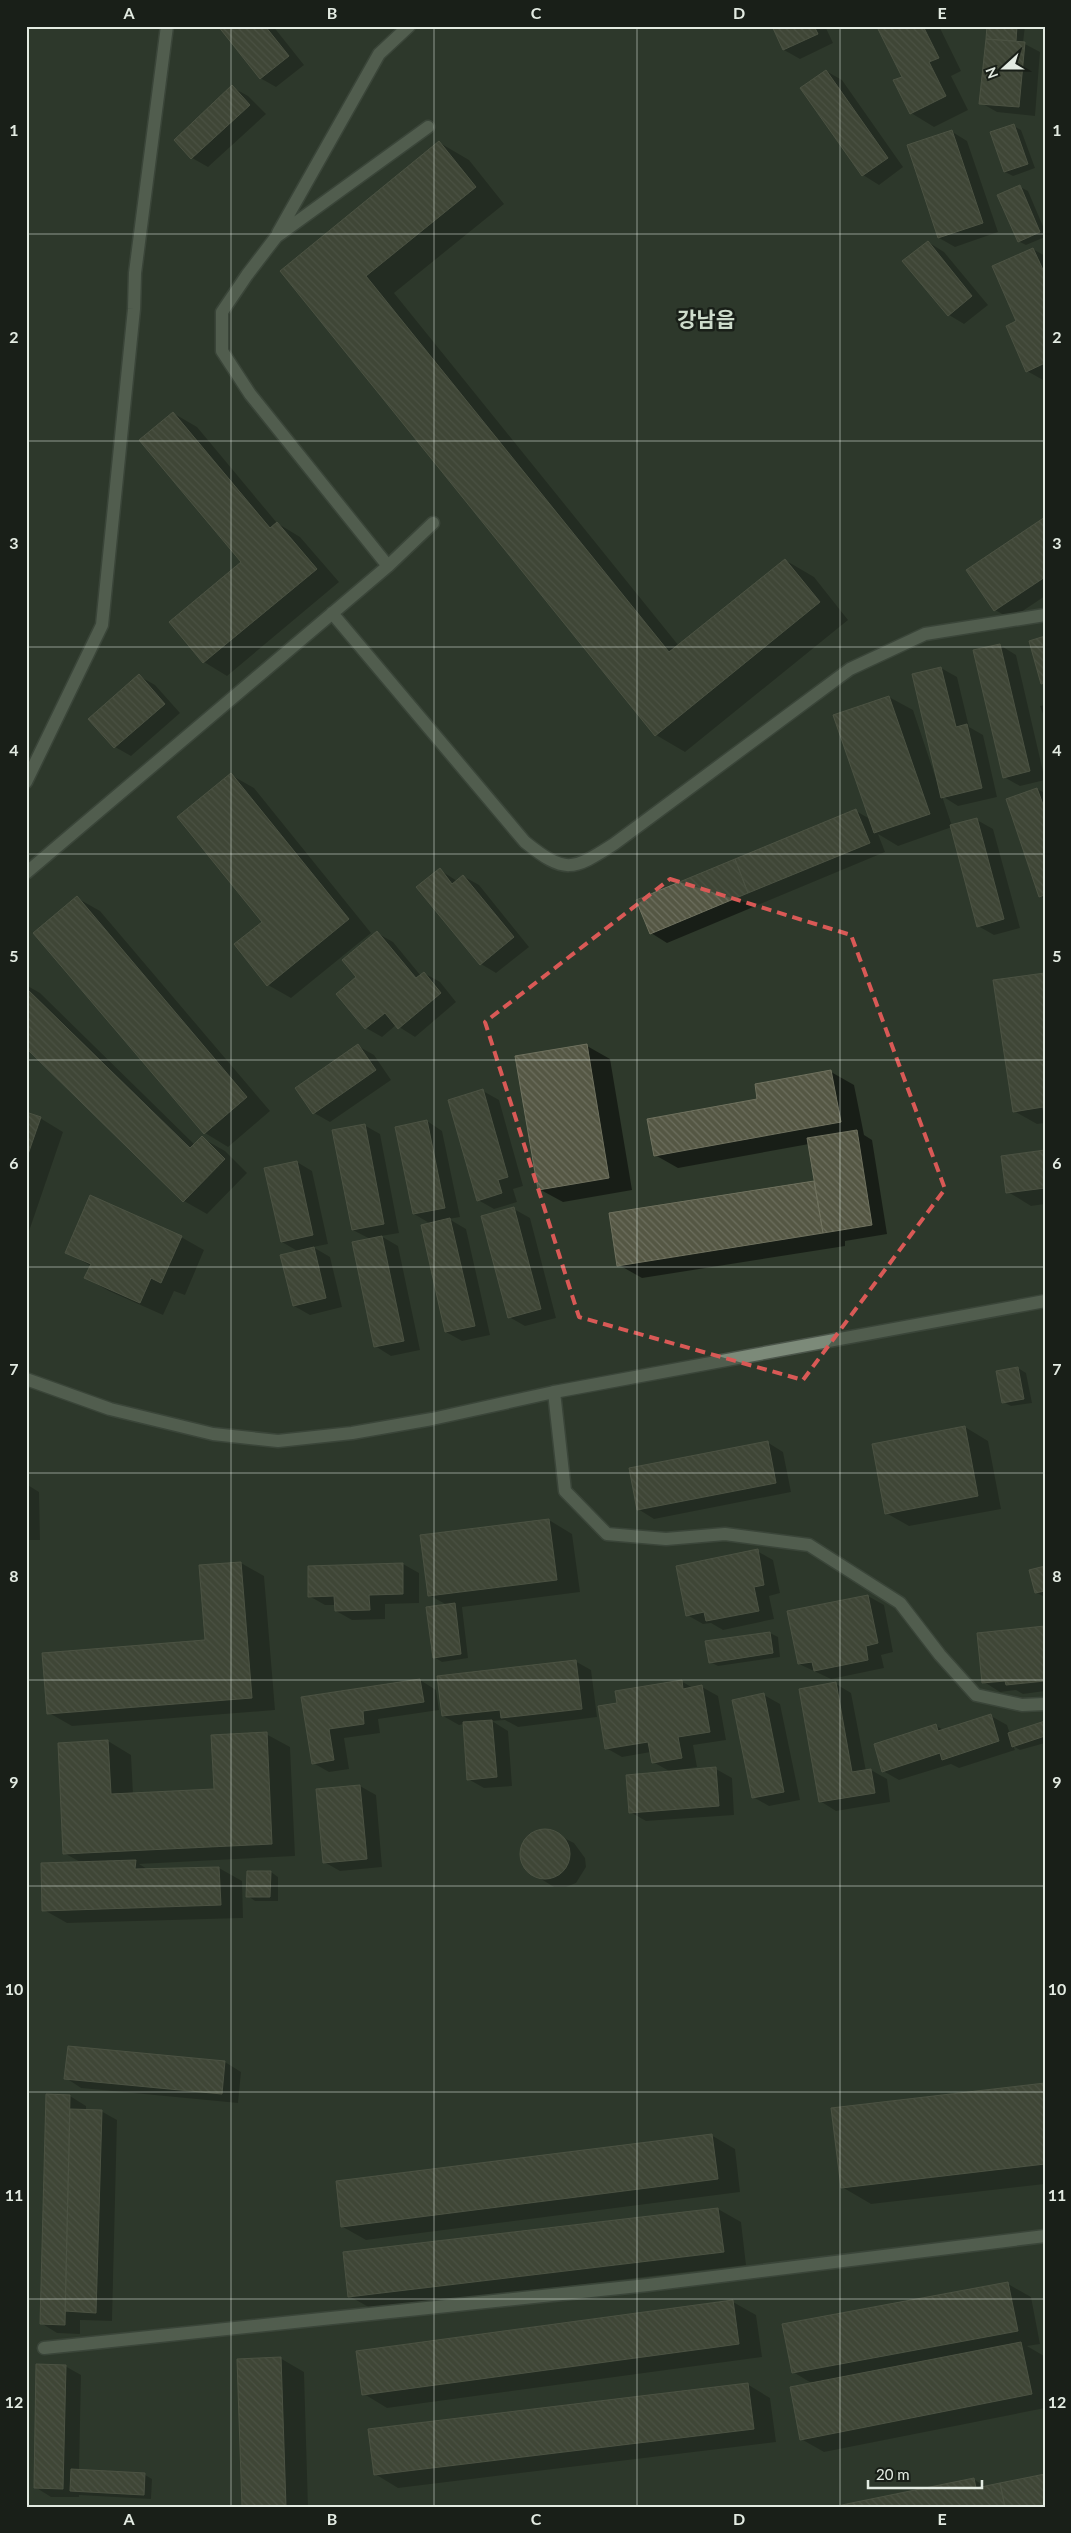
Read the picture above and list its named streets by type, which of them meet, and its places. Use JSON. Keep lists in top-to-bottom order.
{
  "districts": ["강남읍"],
  "scale_bar": "20 m",
  "north": "left",
  "grid": {
    "columns": [
      "A",
      "B",
      "C",
      "D",
      "E"
    ],
    "rows": [
      "1",
      "2",
      "3",
      "4",
      "5",
      "6",
      "7",
      "8",
      "9",
      "10",
      "11",
      "12"
    ]
  }
}
